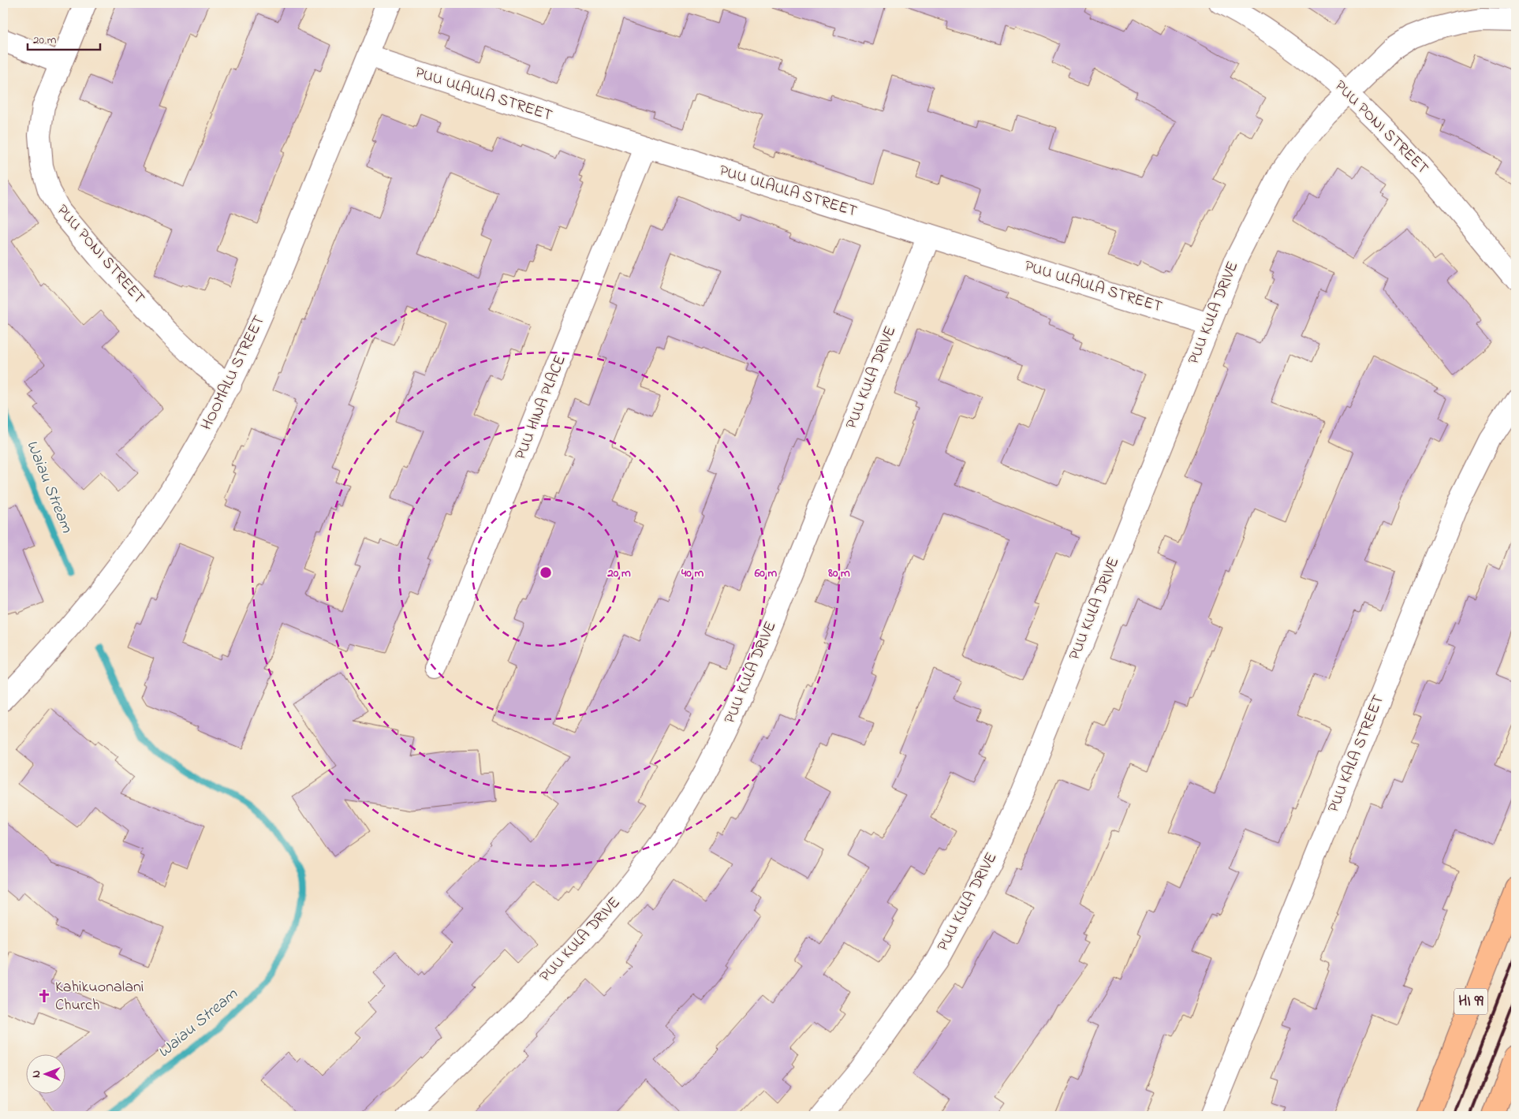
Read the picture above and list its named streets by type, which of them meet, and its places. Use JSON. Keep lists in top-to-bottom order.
{
  "streets": {
    "main road": ["HI 99"],
    "street": [
      "PUU ULAULA STREET",
      "PUU PONI STREET",
      "PUU KULA DRIVE",
      "HOOMALU STREET",
      "PUU HINA PLACE",
      "PUU KALA STREET"
    ]
  },
  "crossings": [
    ["PUU ULAULA STREET", "PUU KULA DRIVE"],
    ["PUU ULAULA STREET", "HOOMALU STREET"],
    ["PUU ULAULA STREET", "PUU HINA PLACE"],
    ["PUU PONI STREET", "PUU KULA DRIVE"],
    ["PUU PONI STREET", "HOOMALU STREET"]
  ],
  "water": ["Waiau Stream"],
  "places": {
    "church": ["Kahikuonalani Church"]
  },
  "scale_bar": "20 m",
  "north": "left",
  "rings": [
    "20 m",
    "40 m",
    "60 m",
    "80 m"
  ]
}
